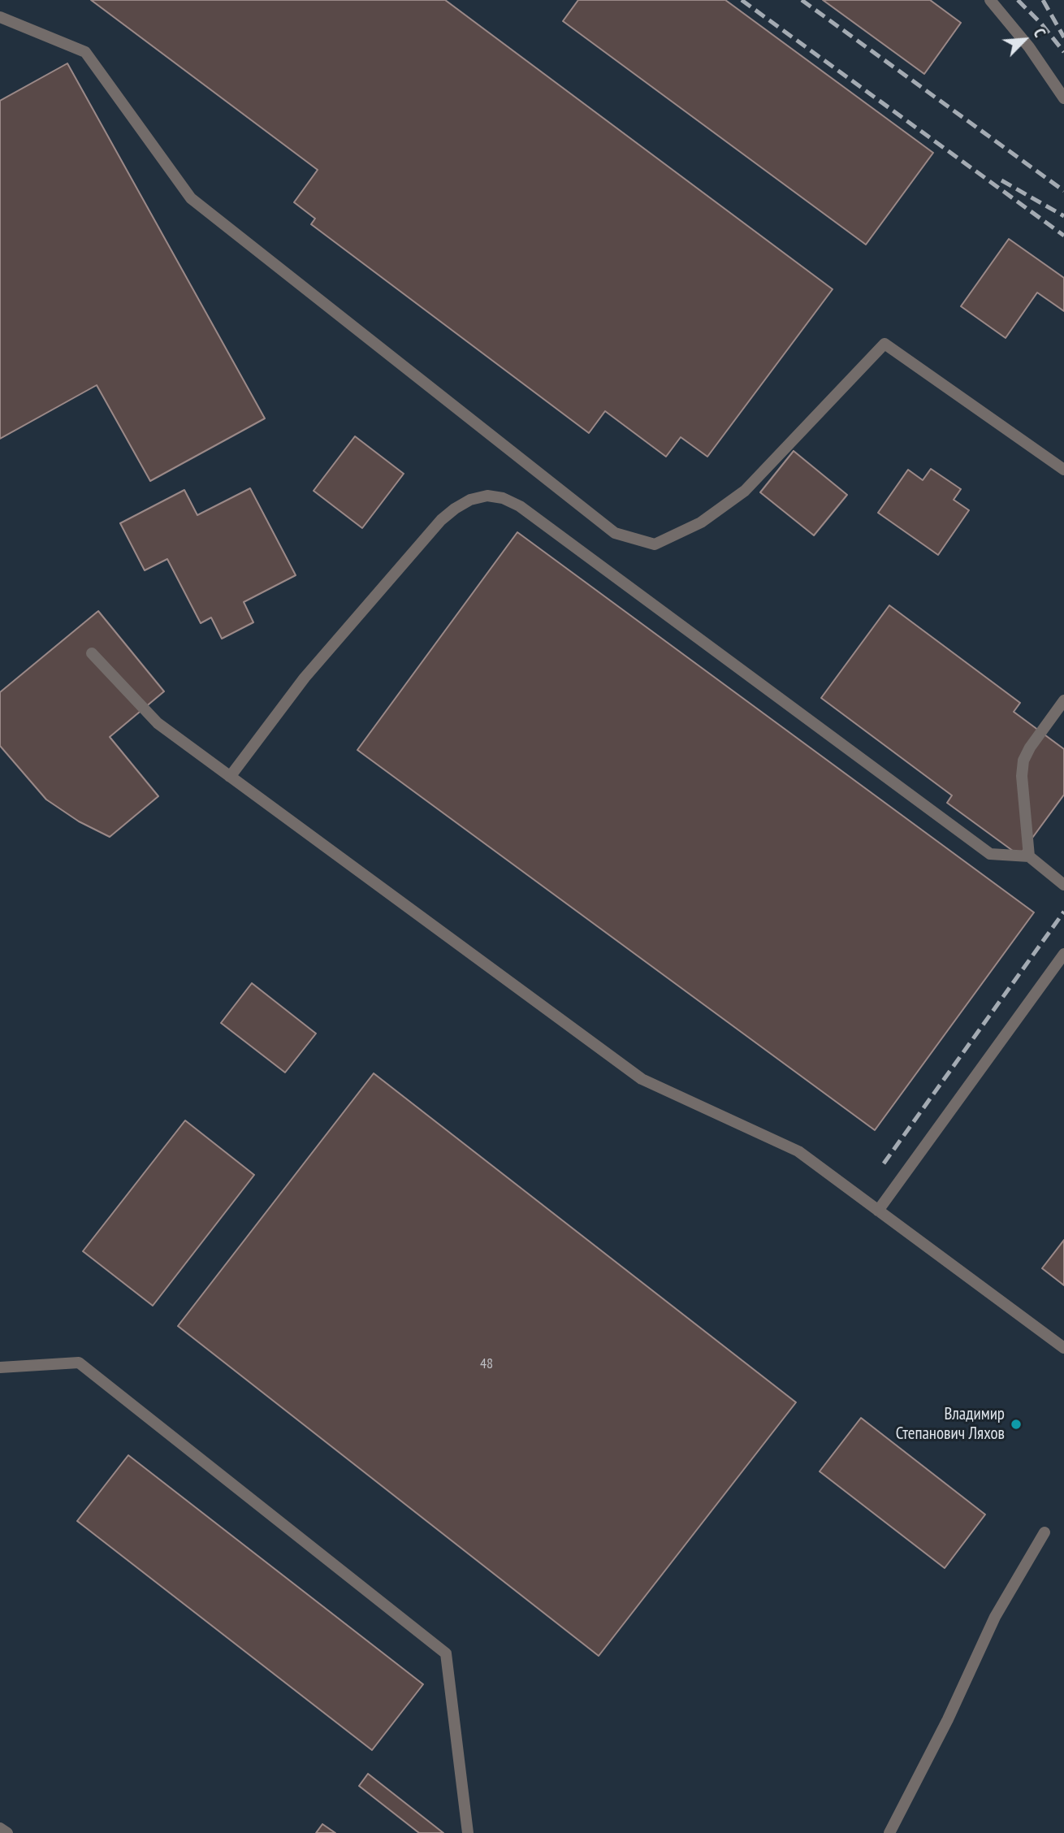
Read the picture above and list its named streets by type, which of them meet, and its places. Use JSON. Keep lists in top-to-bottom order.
{
  "places": ["Владимир Степанович Ляхов"],
  "house_numbers": ["48"],
  "north": "top right"
}
